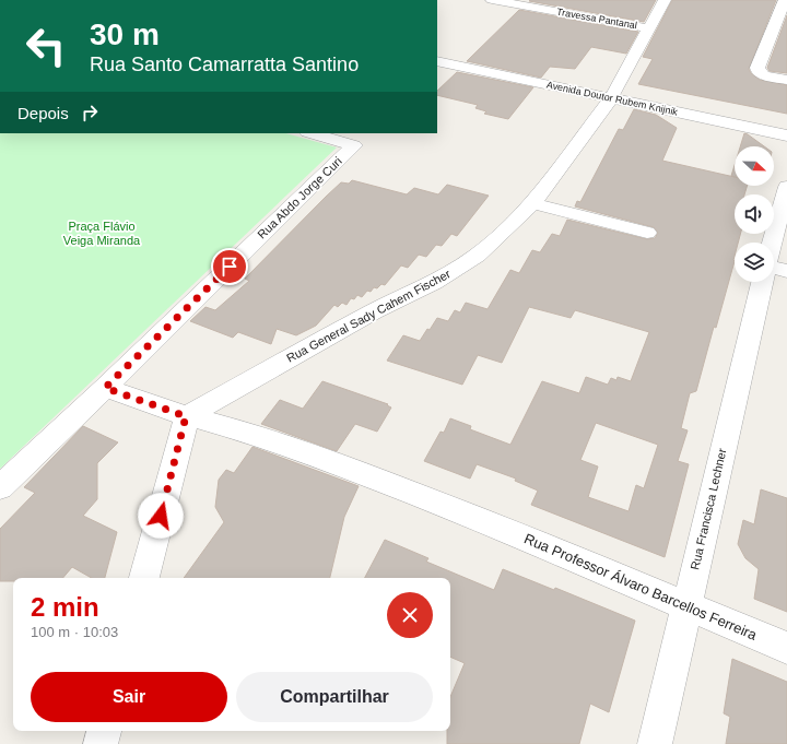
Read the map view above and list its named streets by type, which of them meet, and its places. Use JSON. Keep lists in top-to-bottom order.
{
  "streets": {
    "street": [
      "Travessa Pantanal",
      "Avenida Doutor Rubem Knijnik",
      "Rua Abdo Jorge Curi",
      "Rua General Sady Cahem Fischer",
      "Rua Francisca Lechner",
      "Rua Professor Álvaro Barcellos Ferreira"
    ]
  },
  "crossings": [
    ["Travessa Pantanal", "Rua General Sady Cahem Fischer"],
    ["Avenida Doutor Rubem Knijnik", "Rua General Sady Cahem Fischer"],
    ["Rua Abdo Jorge Curi", "Rua Professor Álvaro Barcellos Ferreira"],
    ["Rua General Sady Cahem Fischer", "Rua Professor Álvaro Barcellos Ferreira"],
    ["Rua Francisca Lechner", "Rua Professor Álvaro Barcellos Ferreira"]
  ],
  "parks": ["Praça Flávio Veiga Miranda"],
  "north": "right",
  "page": {
    "turn": ["30 m", "Rua Santo Camarratta Santino"],
    "then": "Depois",
    "heading": ["2 min", "100 m · 10:03"],
    "buttons": ["Sair", "Compartilhar"]
  }
}
